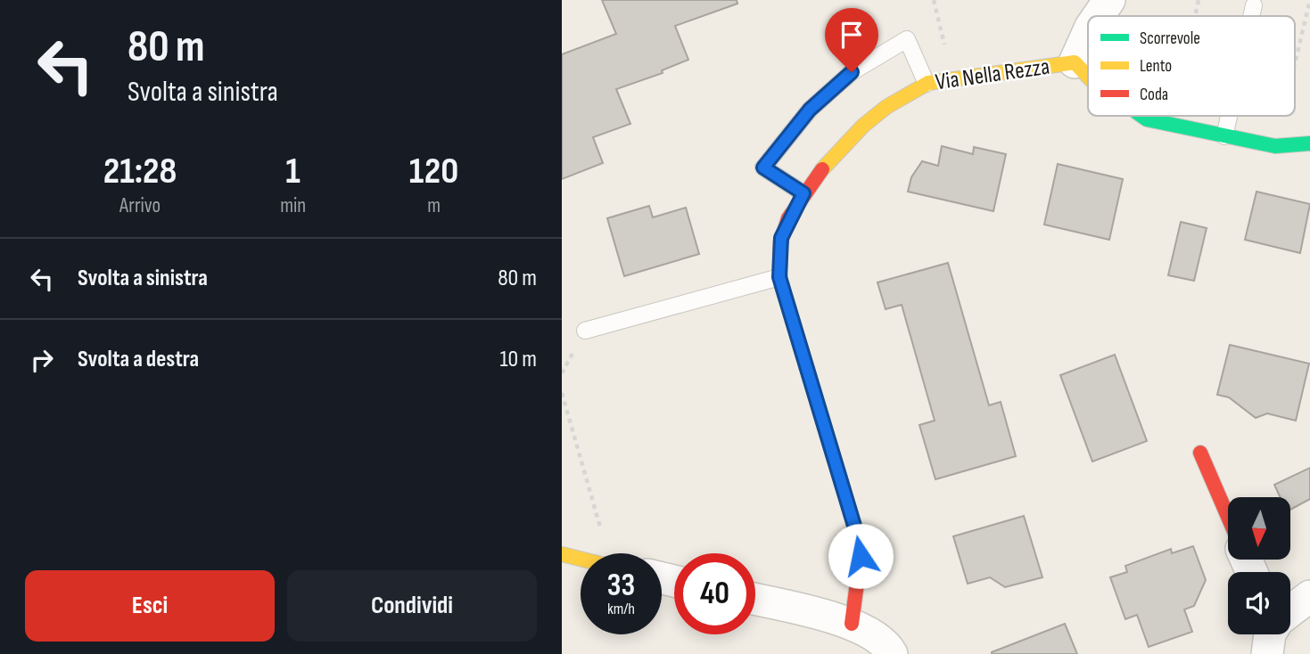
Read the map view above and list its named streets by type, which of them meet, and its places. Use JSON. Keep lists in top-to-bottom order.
{
  "streets": {
    "street": ["Via Nella Rezza"]
  },
  "legend": ["Scorrevole", "Lento", "Coda"],
  "north": "bottom",
  "page": {
    "turn": ["80 m", "Svolta a sinistra"],
    "eta": [
      "21:28",
      "Arrivo",
      "1",
      "min",
      "120",
      "m"
    ],
    "list": [
      {
        "name": "Svolta a sinistra",
        "value": "80 m"
      },
      {
        "name": "Svolta a destra",
        "value": "10 m"
      }
    ],
    "speed": "33 km/h",
    "limit": "40",
    "buttons": ["Esci", "Condividi"]
  }
}
